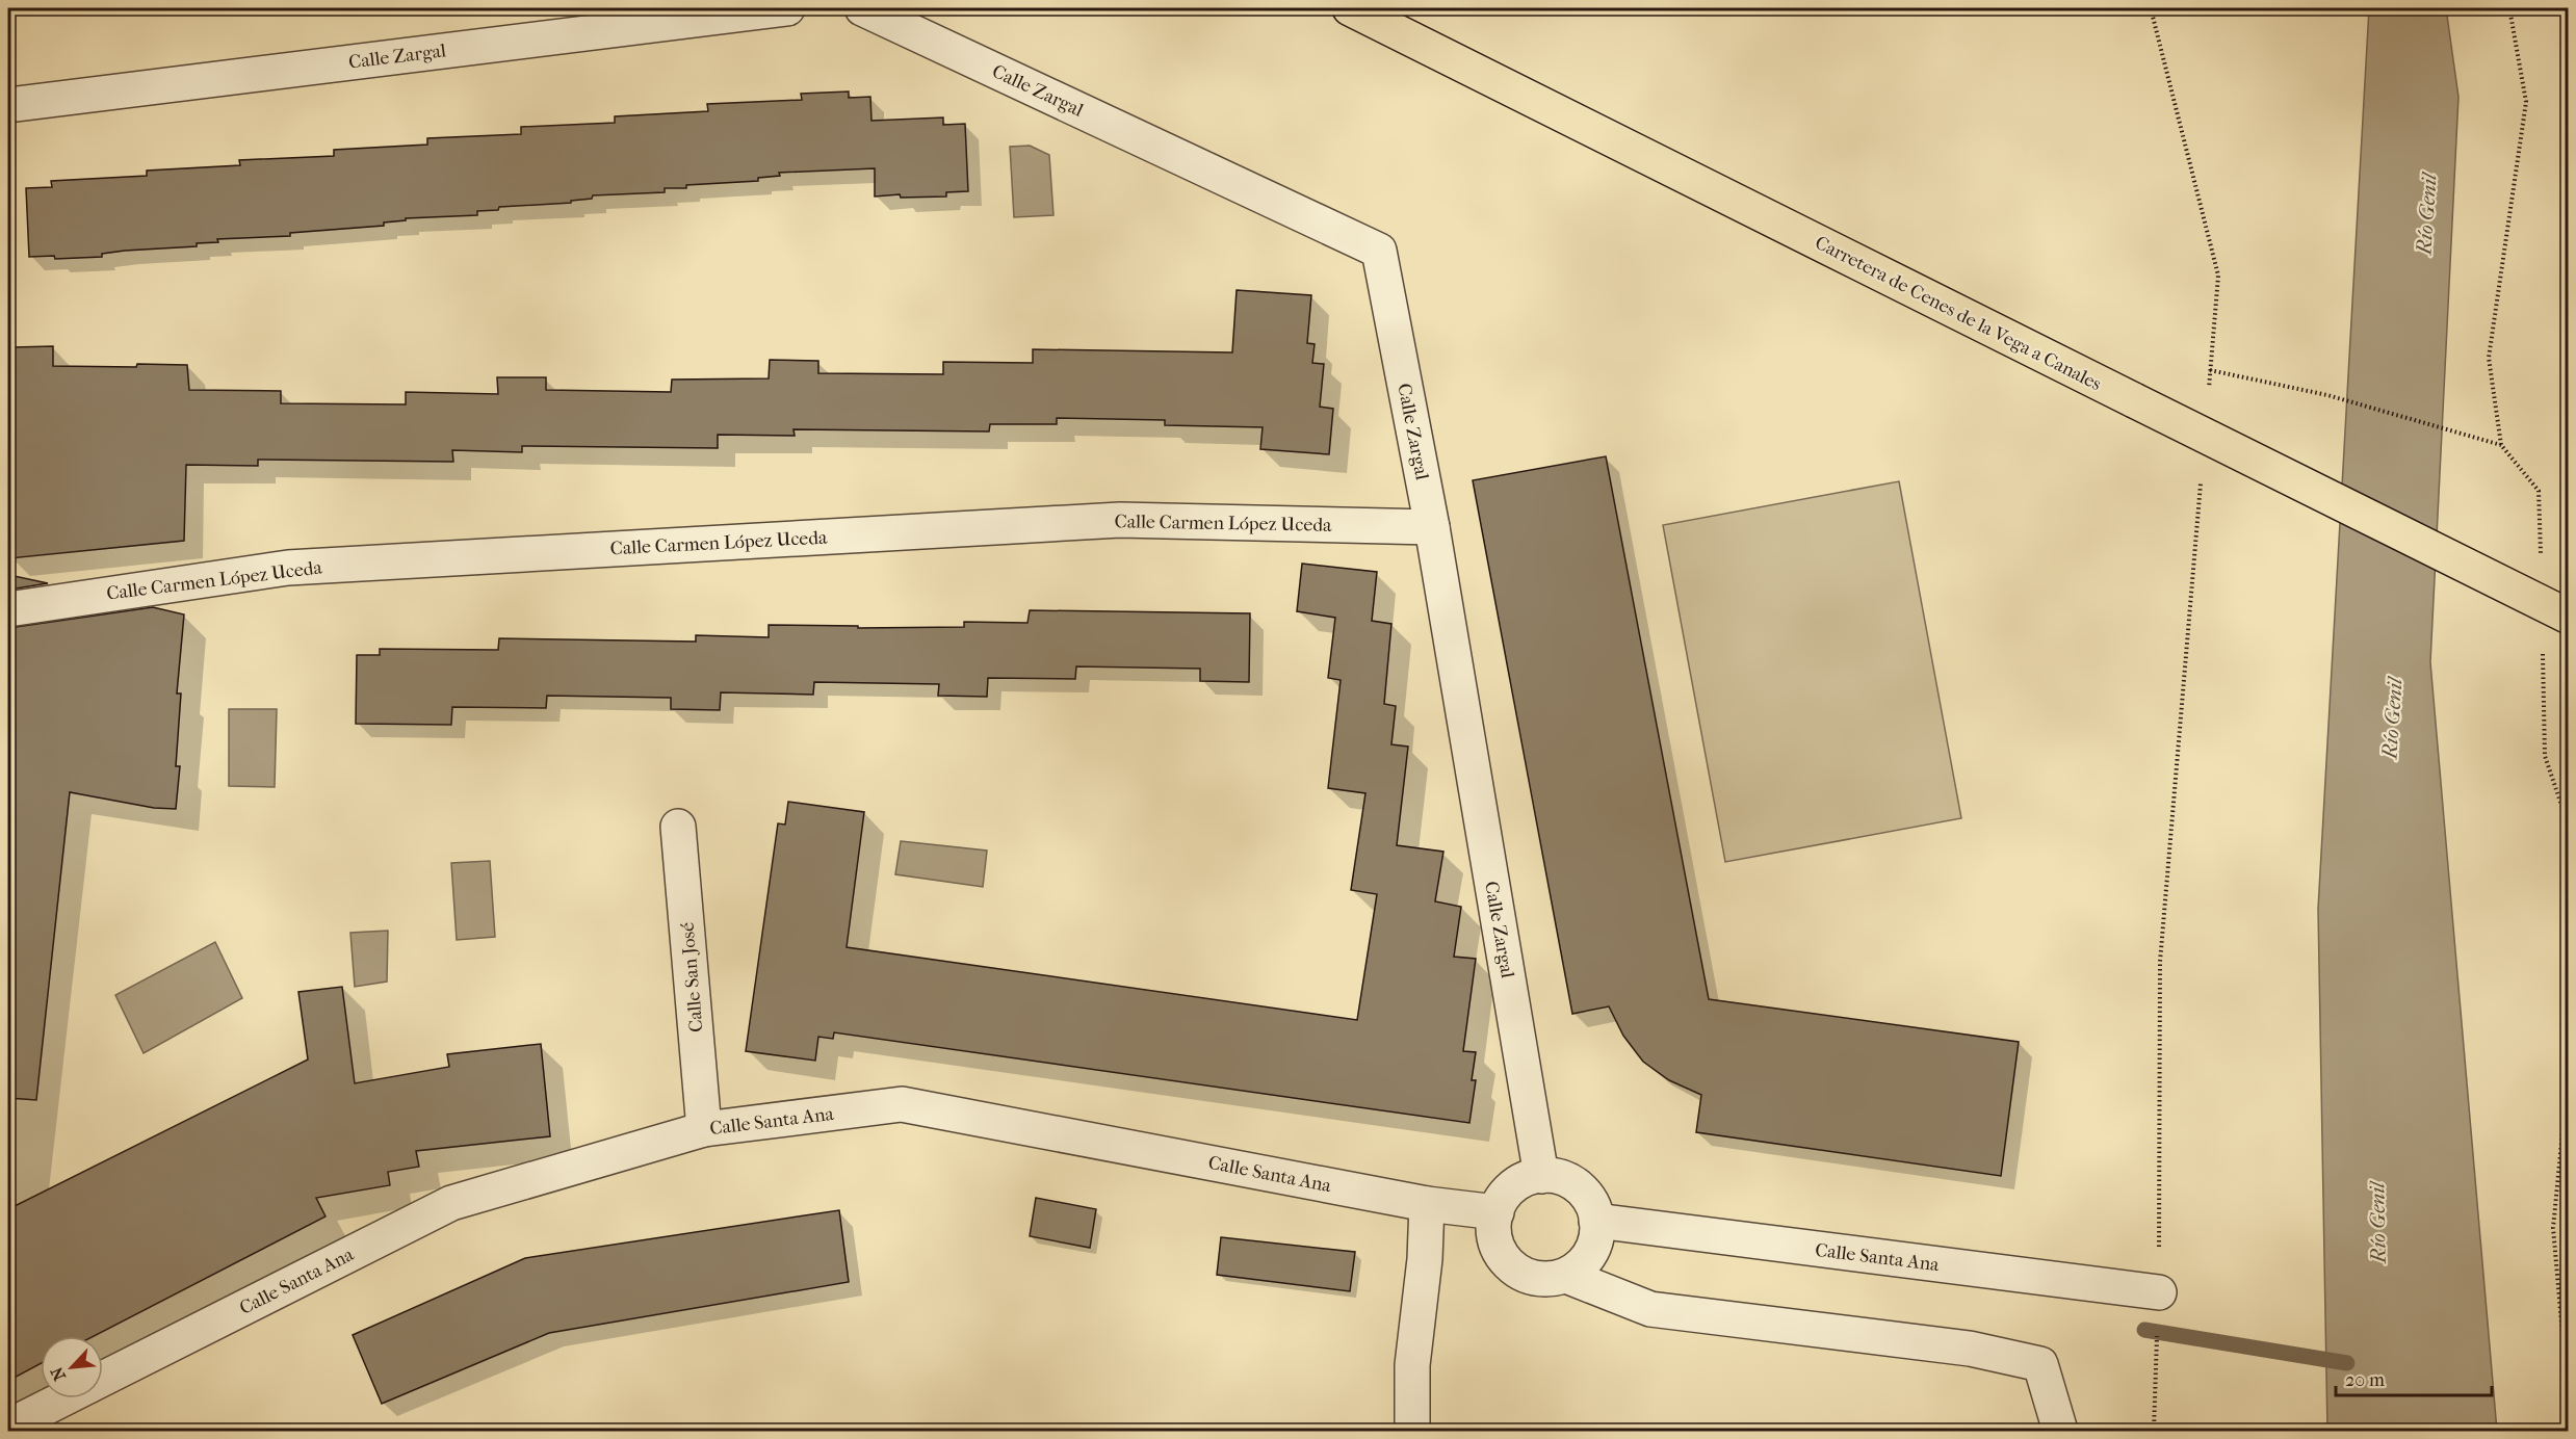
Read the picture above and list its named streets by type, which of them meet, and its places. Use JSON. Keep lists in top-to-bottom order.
{
  "streets": {
    "main road": ["Carretera de Cenes de la Vega a Canales"],
    "street": [
      "Calle Zargal",
      "Calle Carmen López Uceda",
      "Calle San José",
      "Calle Santa Ana"
    ]
  },
  "crossings": [
    ["Calle Zargal", "Calle Carmen López Uceda"],
    ["Calle Zargal", "Calle Santa Ana"],
    ["Calle San José", "Calle Santa Ana"]
  ],
  "water": ["Río Genil"],
  "scale_bar": "20 m",
  "north": "bottom left"
}
